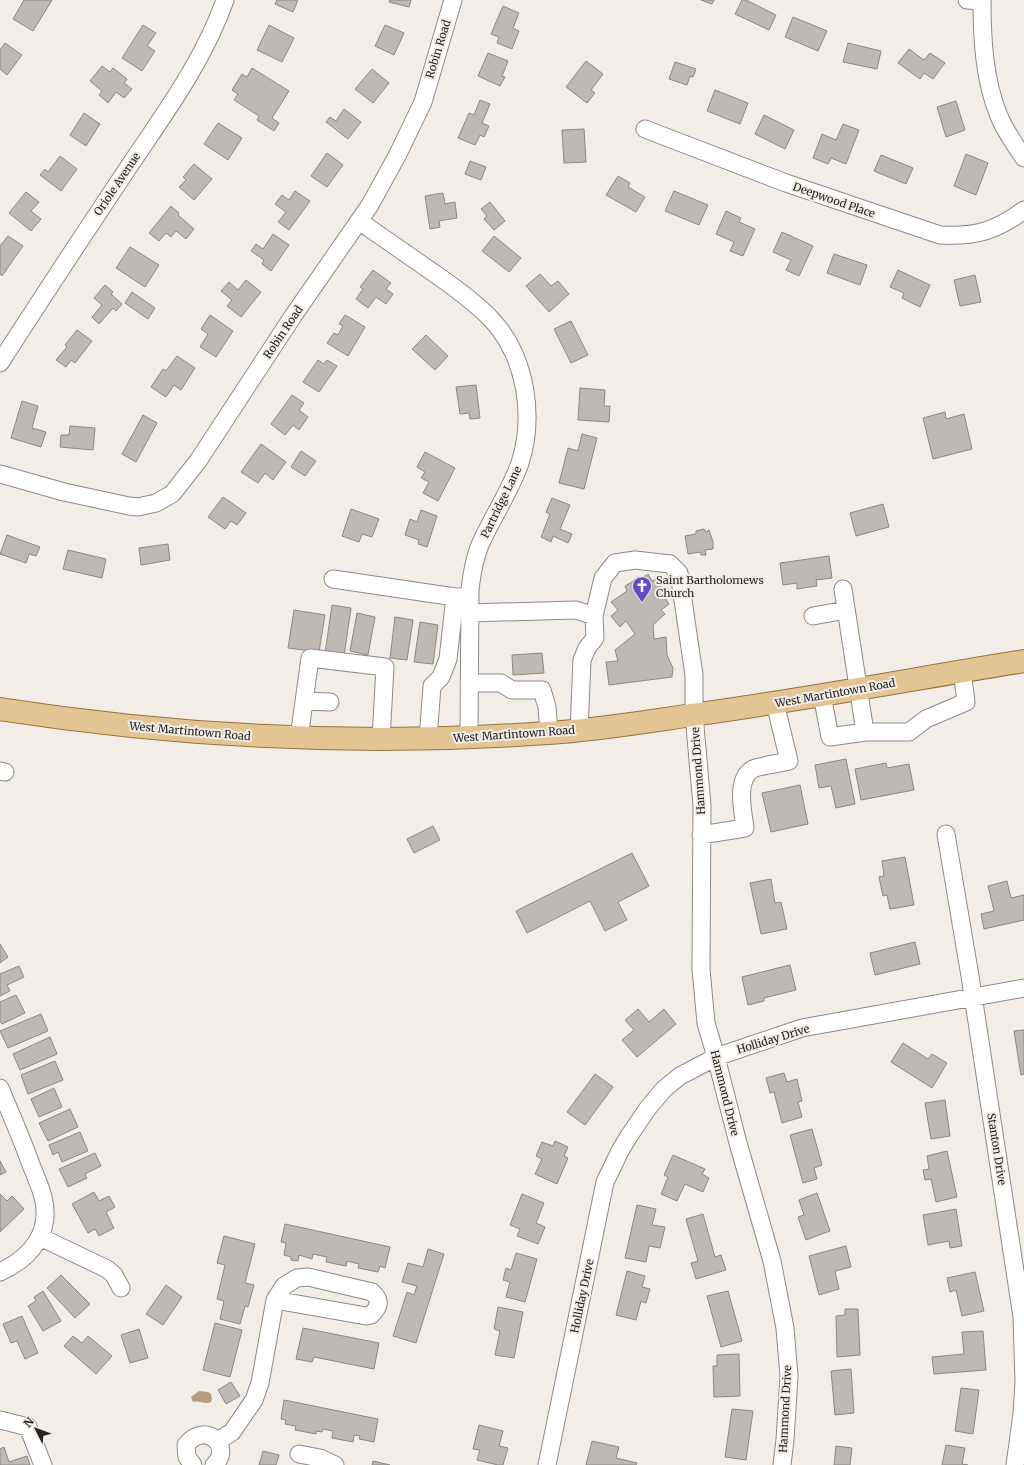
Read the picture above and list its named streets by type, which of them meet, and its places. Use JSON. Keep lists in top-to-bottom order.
{
  "streets": {
    "main road": ["West Martintown Road"],
    "street": [
      "Robin Road",
      "Oriole Avenue",
      "Deepwood Place",
      "Partridge Lane",
      "Hammond Drive",
      "Holliday Drive",
      "Stanton Drive"
    ]
  },
  "crossings": [
    ["Robin Road", "Partridge Lane"],
    ["Partridge Lane", "West Martintown Road"],
    ["West Martintown Road", "Hammond Drive"],
    ["Hammond Drive", "Holliday Drive"],
    ["Holliday Drive", "Stanton Drive"]
  ],
  "places": {
    "church": ["Saint Bartholomews Church"]
  },
  "north": "top left"
}
